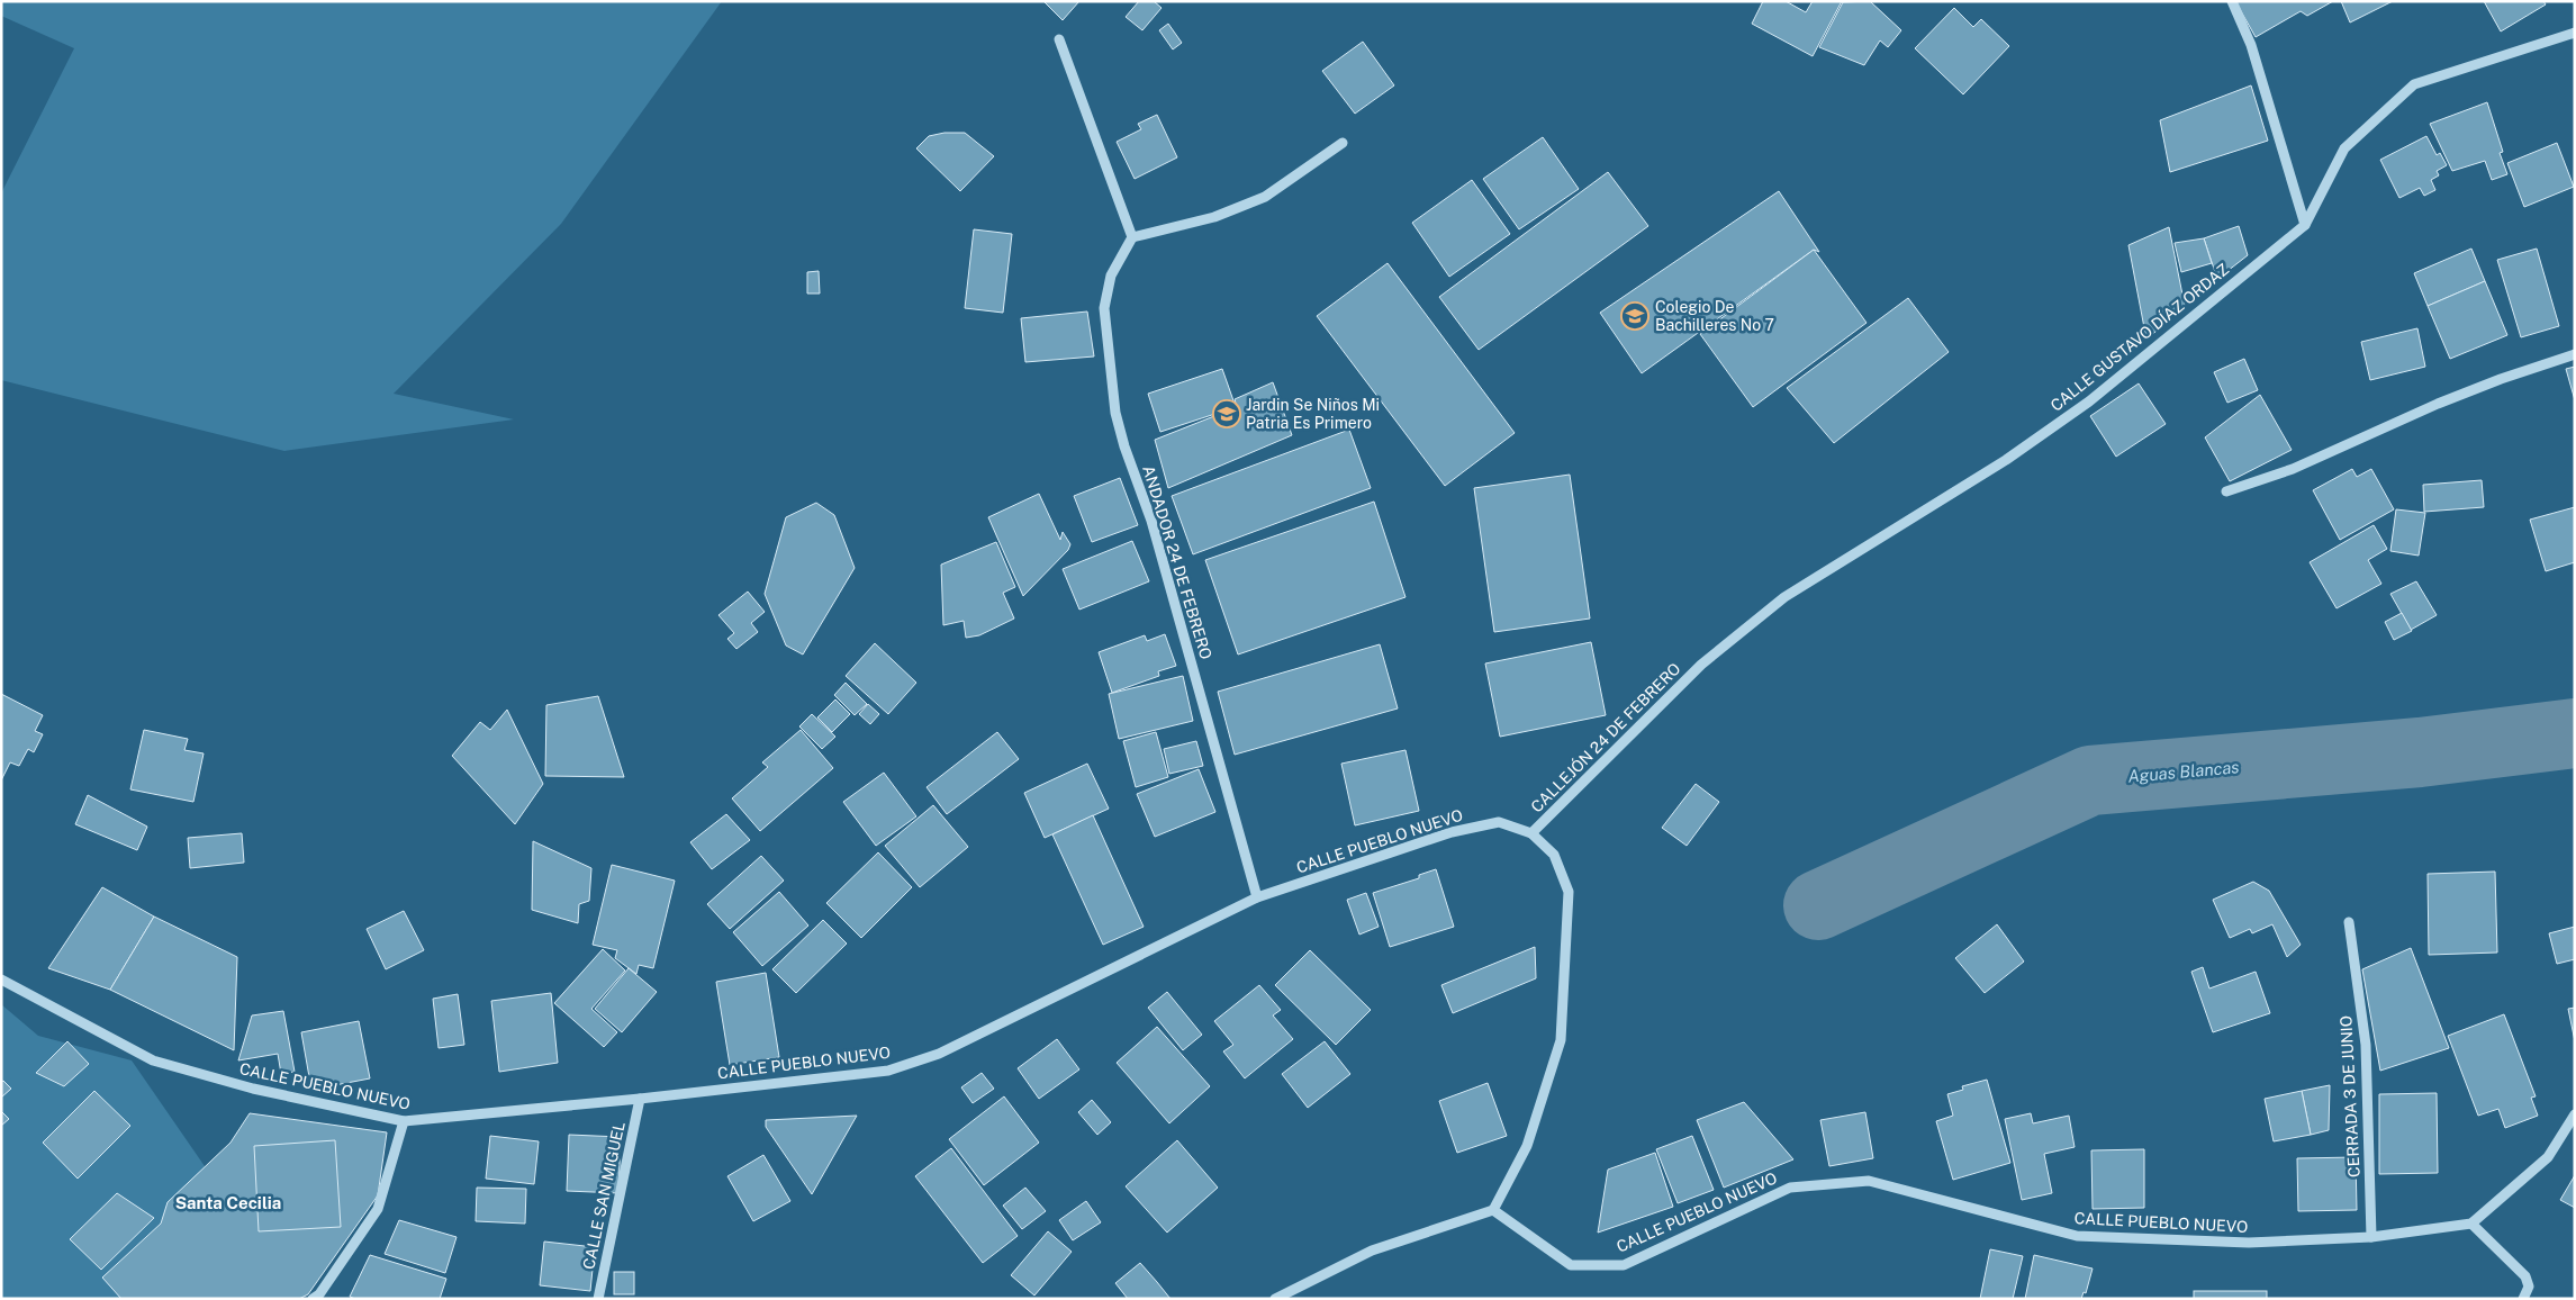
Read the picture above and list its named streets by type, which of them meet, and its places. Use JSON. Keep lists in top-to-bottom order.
{
  "streets": {
    "street": [
      "CALLE GUSTAVO DÍAZ ORDAZ",
      "ANDADOR 24 DE FEBRERO",
      "CALLEJÓN 24 DE FEBRERO",
      "CALLE PUEBLO NUEVO",
      "CERRADA 3 DE JUNIO",
      "CALLE SAN MIGUEL"
    ]
  },
  "crossings": [
    ["CALLE GUSTAVO DÍAZ ORDAZ", "CALLEJÓN 24 DE FEBRERO"],
    ["ANDADOR 24 DE FEBRERO", "CALLE PUEBLO NUEVO"],
    ["CALLEJÓN 24 DE FEBRERO", "CALLE PUEBLO NUEVO"],
    ["CALLE PUEBLO NUEVO", "CERRADA 3 DE JUNIO"],
    ["CALLE PUEBLO NUEVO", "CALLE SAN MIGUEL"]
  ],
  "districts": ["Santa Cecilia"],
  "water": ["Aguas Blancas"],
  "places": {
    "school or university": ["Colegio De Bachilleres No 7", "Jardin Se Niños Mi Patria Es Primero"]
  }
}
